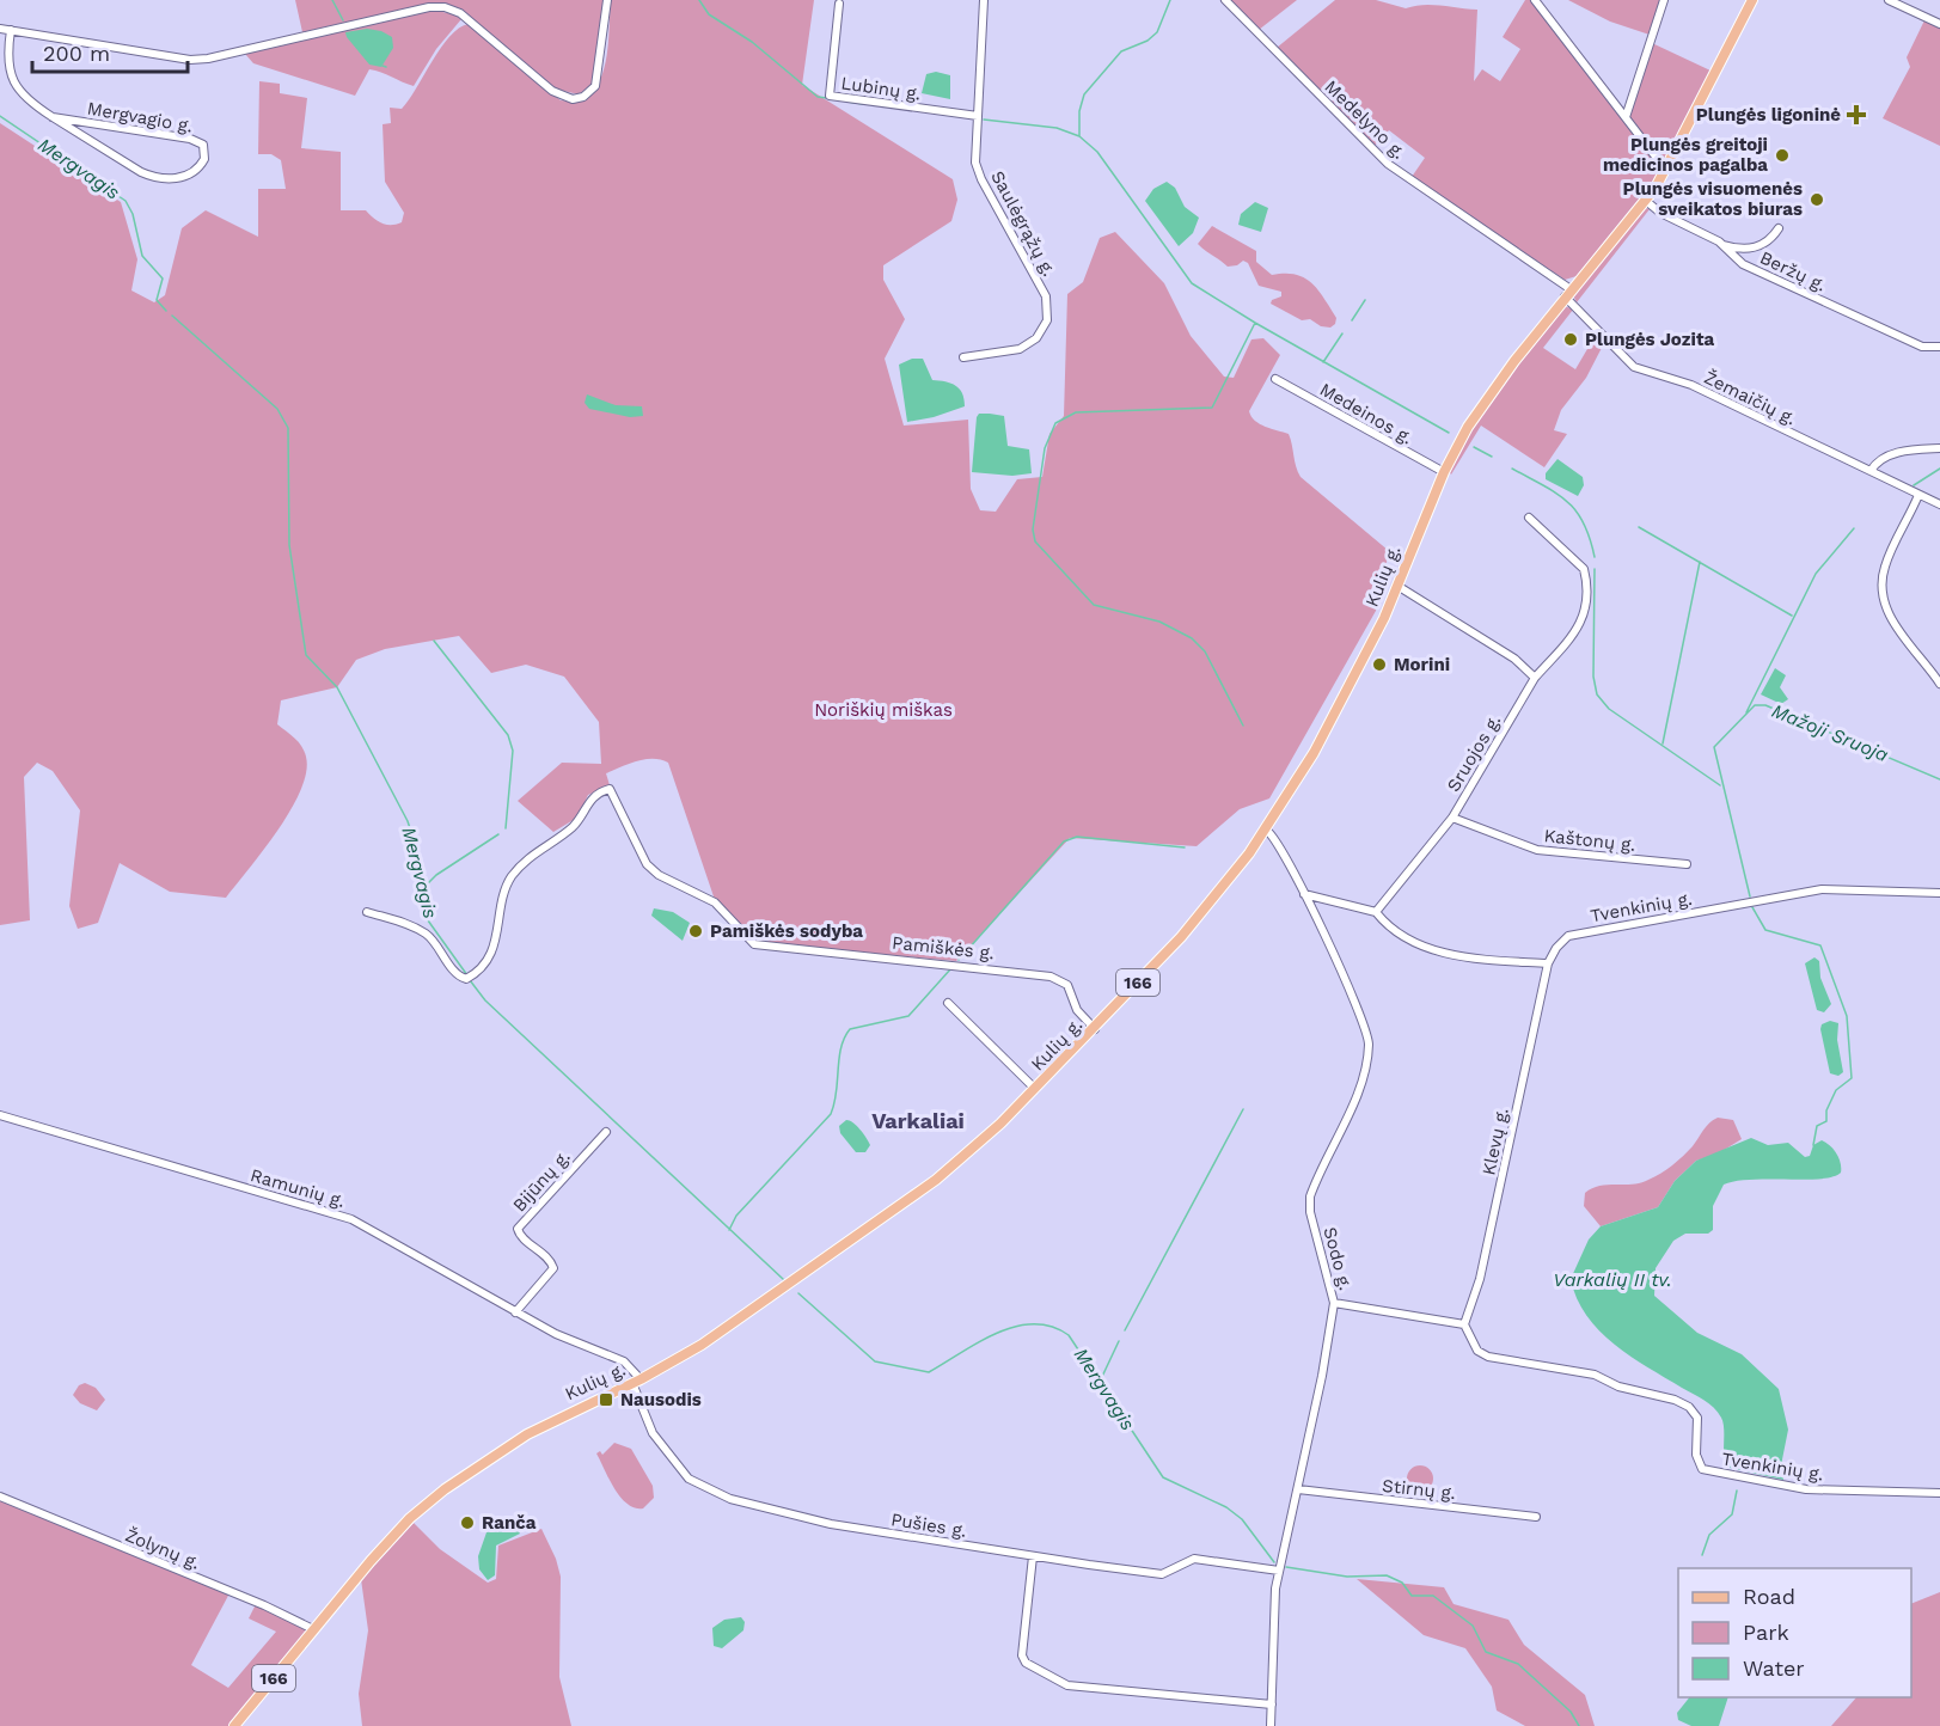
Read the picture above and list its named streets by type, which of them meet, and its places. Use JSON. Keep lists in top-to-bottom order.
{
  "streets": {
    "main road": ["Kulių g.", "166"],
    "street": [
      "Lubinų g.",
      "Mergvagio g.",
      "Medelyno g.",
      "Saulėgrąžų g.",
      "Beržų g.",
      "Žemaičių g.",
      "Medeinos g.",
      "Sruojos g.",
      "Kaštonų g.",
      "Tvenkinių g.",
      "Pamiškės g.",
      "Klevų g.",
      "Bijūnų g.",
      "Ramunių g.",
      "Sodo g.",
      "Stirnų g.",
      "Pušies g.",
      "Žolynų g."
    ]
  },
  "crossings": [
    ["Lubinų g.", "Saulėgrąžų g."],
    ["Medelyno g.", "Žemaičių g."],
    ["Medelyno g.", "Kulių g."],
    ["Beržų g.", "Kulių g."],
    ["Žemaičių g.", "Kulių g."],
    ["Medeinos g.", "Kulių g."],
    ["Kulių g.", "Pamiškės g."],
    ["Kulių g.", "166"],
    ["Kulių g.", "Ramunių g."],
    ["Kulių g.", "Sodo g."],
    ["Kulių g.", "Pušies g."],
    ["Kulių g.", "Žolynų g."],
    ["Sruojos g.", "Kaštonų g."],
    ["Tvenkinių g.", "Klevų g."],
    ["Bijūnų g.", "Ramunių g."],
    ["Ramunių g.", "Pušies g."],
    ["Sodo g.", "Stirnų g."],
    ["Sodo g.", "Pušies g."]
  ],
  "districts": ["Varkaliai"],
  "water": ["Mergvagis", "Mažoji Sruoja", "Varkalių II tv."],
  "parks": ["Noriškių miškas"],
  "places": {
    "health": ["Plungės ligoninė"],
    "other": [
      "Plungės greitoji medicinos pagalba",
      "Plungės visuomenės sveikatos biuras",
      "Plungės Jozita",
      "Morini",
      "Pamiškės sodyba",
      "Ranča"
    ],
    "transit": ["Nausodis"]
  },
  "legend": ["Road", "Park", "Water"],
  "scale_bar": "200 m"
}
